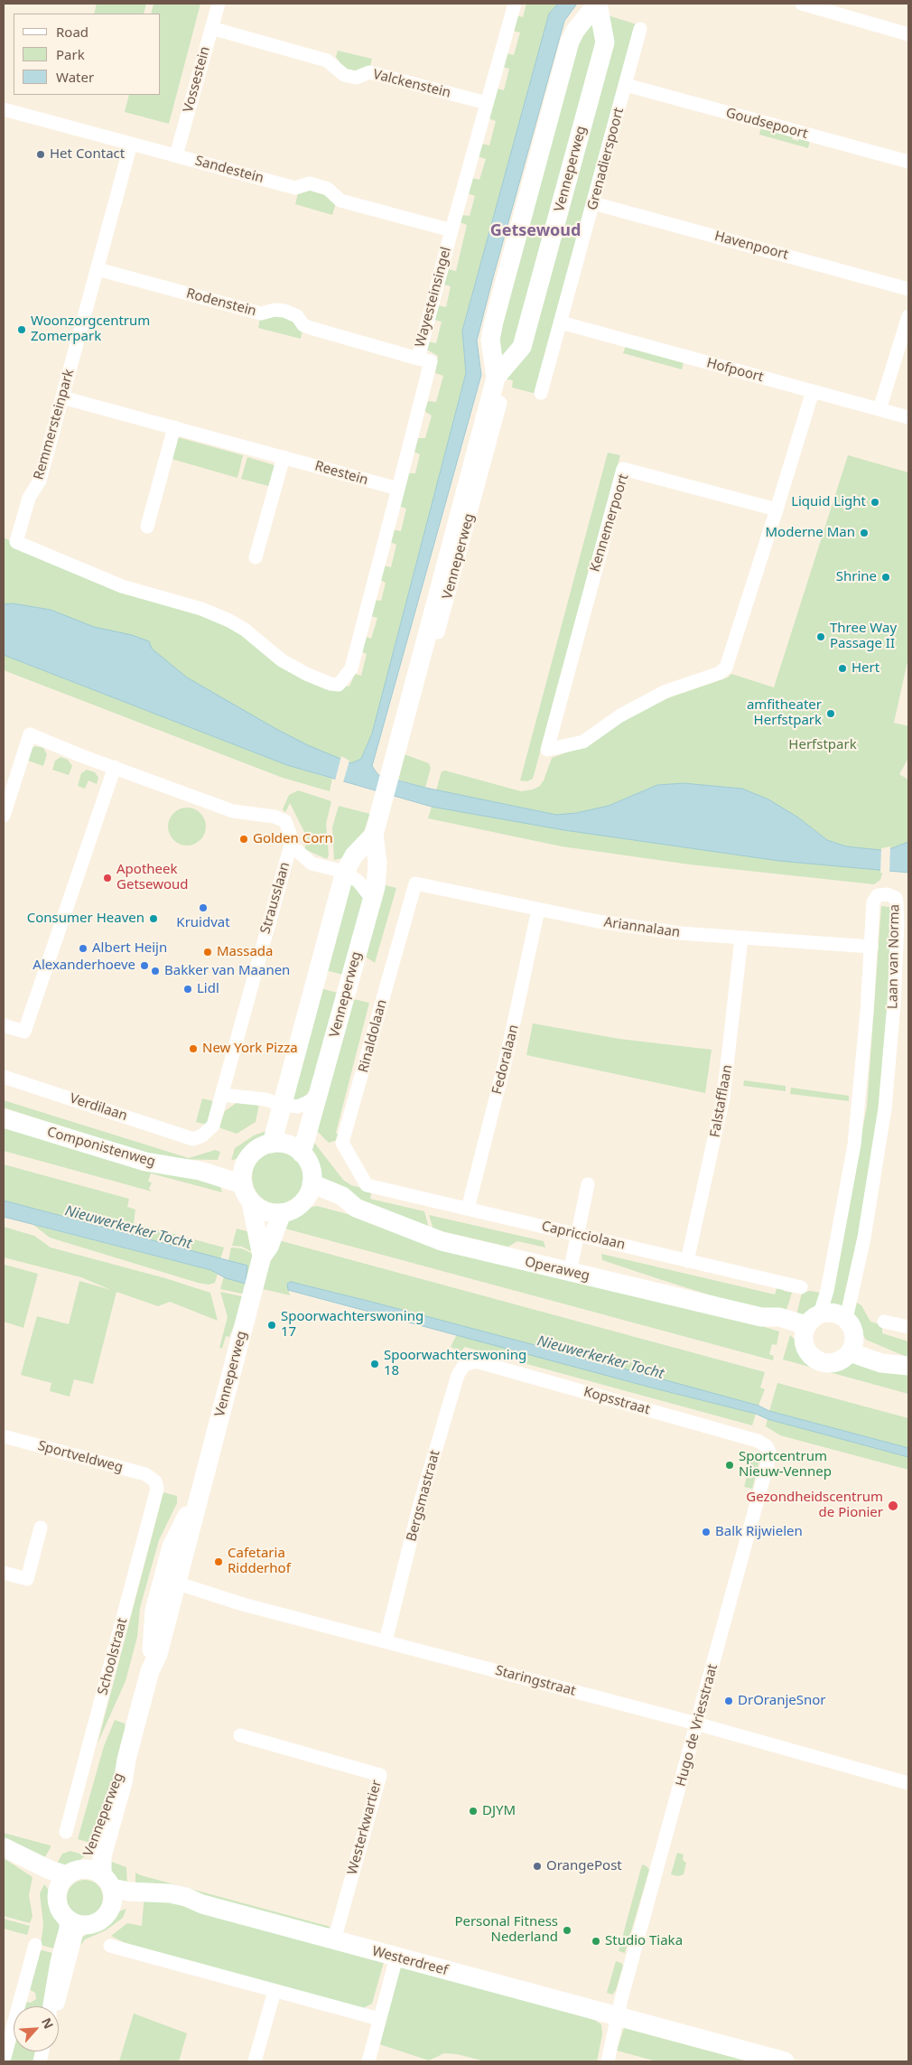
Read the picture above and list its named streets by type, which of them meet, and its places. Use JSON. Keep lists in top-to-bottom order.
{
  "streets": {
    "street": [
      "Vossestein",
      "Valckenstein",
      "Goudsepoort",
      "Grenadierspoort",
      "Venneperweg",
      "Sandestein",
      "Havenpoort",
      "Wayesteinsingel",
      "Rodenstein",
      "Hofpoort",
      "Remmersteinpark",
      "Reestein",
      "Kennemerpoort",
      "Strausslaan",
      "Ariannalaan",
      "Laan van Norma",
      "Rinaldolaan",
      "Fedoralaan",
      "Falstafflaan",
      "Verdilaan",
      "Componistenweg",
      "Capricciolaan",
      "Operaweg",
      "Kopsstraat",
      "Sportveldweg",
      "Bergsmastraat",
      "Schoolstraat",
      "Staringstraat",
      "Hugo de Vriesstraat",
      "Westerkwartier",
      "Westerdreef"
    ]
  },
  "crossings": [
    ["Vossestein", "Valckenstein"],
    ["Vossestein", "Sandestein"],
    ["Valckenstein", "Wayesteinsingel"],
    ["Goudsepoort", "Grenadierspoort"],
    ["Grenadierspoort", "Havenpoort"],
    ["Grenadierspoort", "Hofpoort"],
    ["Venneperweg", "Componistenweg"],
    ["Venneperweg", "Operaweg"],
    ["Venneperweg", "Staringstraat"],
    ["Venneperweg", "Westerdreef"],
    ["Sandestein", "Wayesteinsingel"],
    ["Sandestein", "Remmersteinpark"],
    ["Wayesteinsingel", "Rodenstein"],
    ["Wayesteinsingel", "Remmersteinpark"],
    ["Wayesteinsingel", "Reestein"],
    ["Rodenstein", "Remmersteinpark"],
    ["Remmersteinpark", "Reestein"],
    ["Strausslaan", "Verdilaan"],
    ["Ariannalaan", "Laan van Norma"],
    ["Ariannalaan", "Rinaldolaan"],
    ["Ariannalaan", "Fedoralaan"],
    ["Ariannalaan", "Falstafflaan"],
    ["Laan van Norma", "Operaweg"],
    ["Rinaldolaan", "Capricciolaan"],
    ["Fedoralaan", "Capricciolaan"],
    ["Falstafflaan", "Capricciolaan"],
    ["Componistenweg", "Operaweg"],
    ["Kopsstraat", "Bergsmastraat"],
    ["Kopsstraat", "Hugo de Vriesstraat"],
    ["Sportveldweg", "Schoolstraat"],
    ["Bergsmastraat", "Staringstraat"],
    ["Staringstraat", "Hugo de Vriesstraat"],
    ["Hugo de Vriesstraat", "Westerdreef"],
    ["Westerkwartier", "Westerdreef"]
  ],
  "districts": ["Getsewoud"],
  "water": ["Nieuwerkerker Tocht"],
  "parks": ["Herfstpark"],
  "places": [
    "Het Contact",
    "Woonzorgcentrum Zomerpark",
    "Liquid Light",
    "Moderne Man",
    "Shrine",
    "Three Way Passage II",
    "Hert",
    "amfitheater Herfstpark",
    "Golden Corn",
    "Apotheek Getsewoud",
    "Kruidvat",
    "Consumer Heaven",
    "Albert Heijn",
    "Massada",
    "Alexanderhoeve",
    "Bakker van Maanen",
    "Lidl",
    "New York Pizza",
    "Spoorwachterswoning 17",
    "Spoorwachterswoning 18",
    "Sportcentrum Nieuw-Vennep",
    "Gezondheidscentrum de Pionier",
    "Balk Rijwielen",
    "Cafetaria Ridderhof",
    "DrOranjeSnor",
    "DJYM",
    "OrangePost",
    "Personal Fitness Nederland",
    "Studio Tiaka"
  ],
  "legend": ["Road", "Park", "Water"],
  "north": "top right"
}
